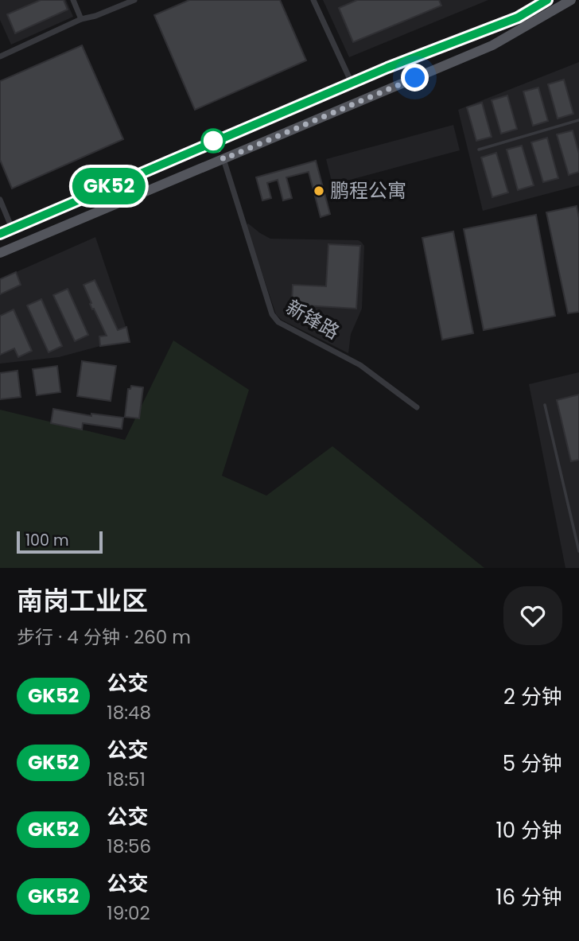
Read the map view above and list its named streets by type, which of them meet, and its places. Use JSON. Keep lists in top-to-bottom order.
{
  "streets": {
    "street": ["新锋路"]
  },
  "places": ["鹏程公寓"],
  "lines": ["bus line GK52"],
  "scale_bar": "100 m",
  "page": {
    "on_map": "GK52",
    "scale": "100 m",
    "heading": ["南岗工业区", "步行 · 4 分钟 · 260 m"],
    "list": [
      {
        "mark": "GK52",
        "name": "公交",
        "note": "18:48",
        "value": "2 分钟"
      },
      {
        "mark": "GK52",
        "name": "公交",
        "note": "18:51",
        "value": "5 分钟"
      },
      {
        "mark": "GK52",
        "name": "公交",
        "note": "18:56",
        "value": "10 分钟"
      },
      {
        "mark": "GK52",
        "name": "公交",
        "note": "19:02",
        "value": "16 分钟"
      }
    ]
  }
}
